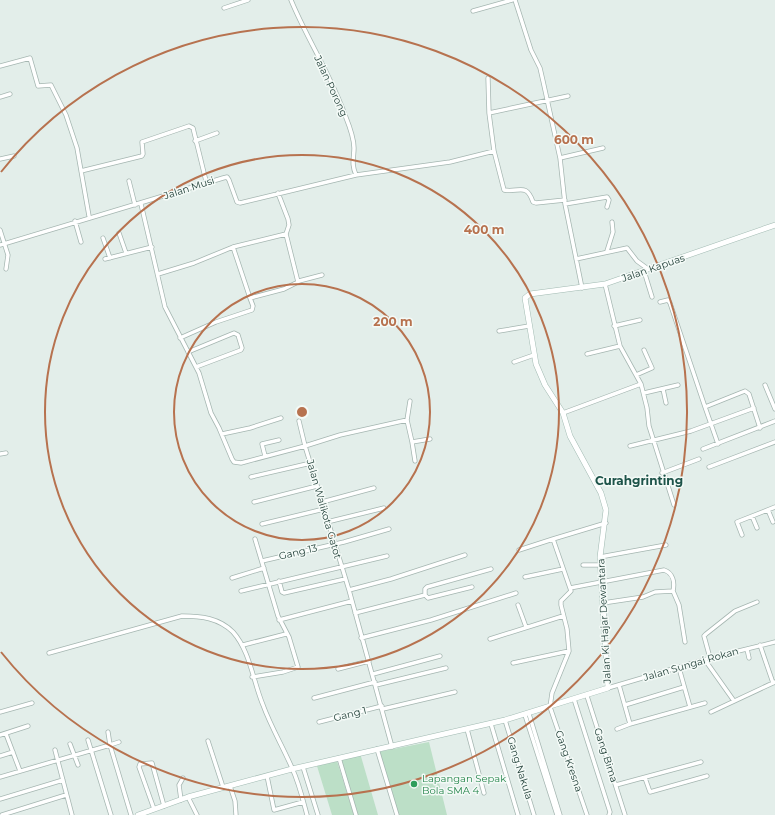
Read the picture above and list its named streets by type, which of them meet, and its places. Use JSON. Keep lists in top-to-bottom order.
{
  "streets": {
    "main road": ["Jalan Kapuas", "Jalan Ki Hajar Dewantara"],
    "street": [
      "Jalan Porong",
      "Jalan Musi",
      "Jalan Walikota Gatot",
      "Gang 13",
      "Jalan Sungai Rokan",
      "Gang 1",
      "Gang Bima",
      "Gang Kresna",
      "Gang Nakula"
    ]
  },
  "crossings": [
    ["Jalan Porong", "Jalan Musi"],
    ["Jalan Musi", "Jalan Walikota Gatot"],
    ["Jalan Kapuas", "Jalan Ki Hajar Dewantara"],
    ["Jalan Walikota Gatot", "Gang 13"],
    ["Jalan Walikota Gatot", "Jalan Ki Hajar Dewantara"],
    ["Jalan Walikota Gatot", "Gang 1"],
    ["Jalan Ki Hajar Dewantara", "Jalan Sungai Rokan"],
    ["Jalan Ki Hajar Dewantara", "Gang Bima"],
    ["Jalan Ki Hajar Dewantara", "Gang Kresna"],
    ["Jalan Ki Hajar Dewantara", "Gang Nakula"]
  ],
  "districts": ["Curahgrinting"],
  "places": ["Lapangan Sepak Bola SMA 4"],
  "rings": ["600 m", "400 m", "200 m"]
}
